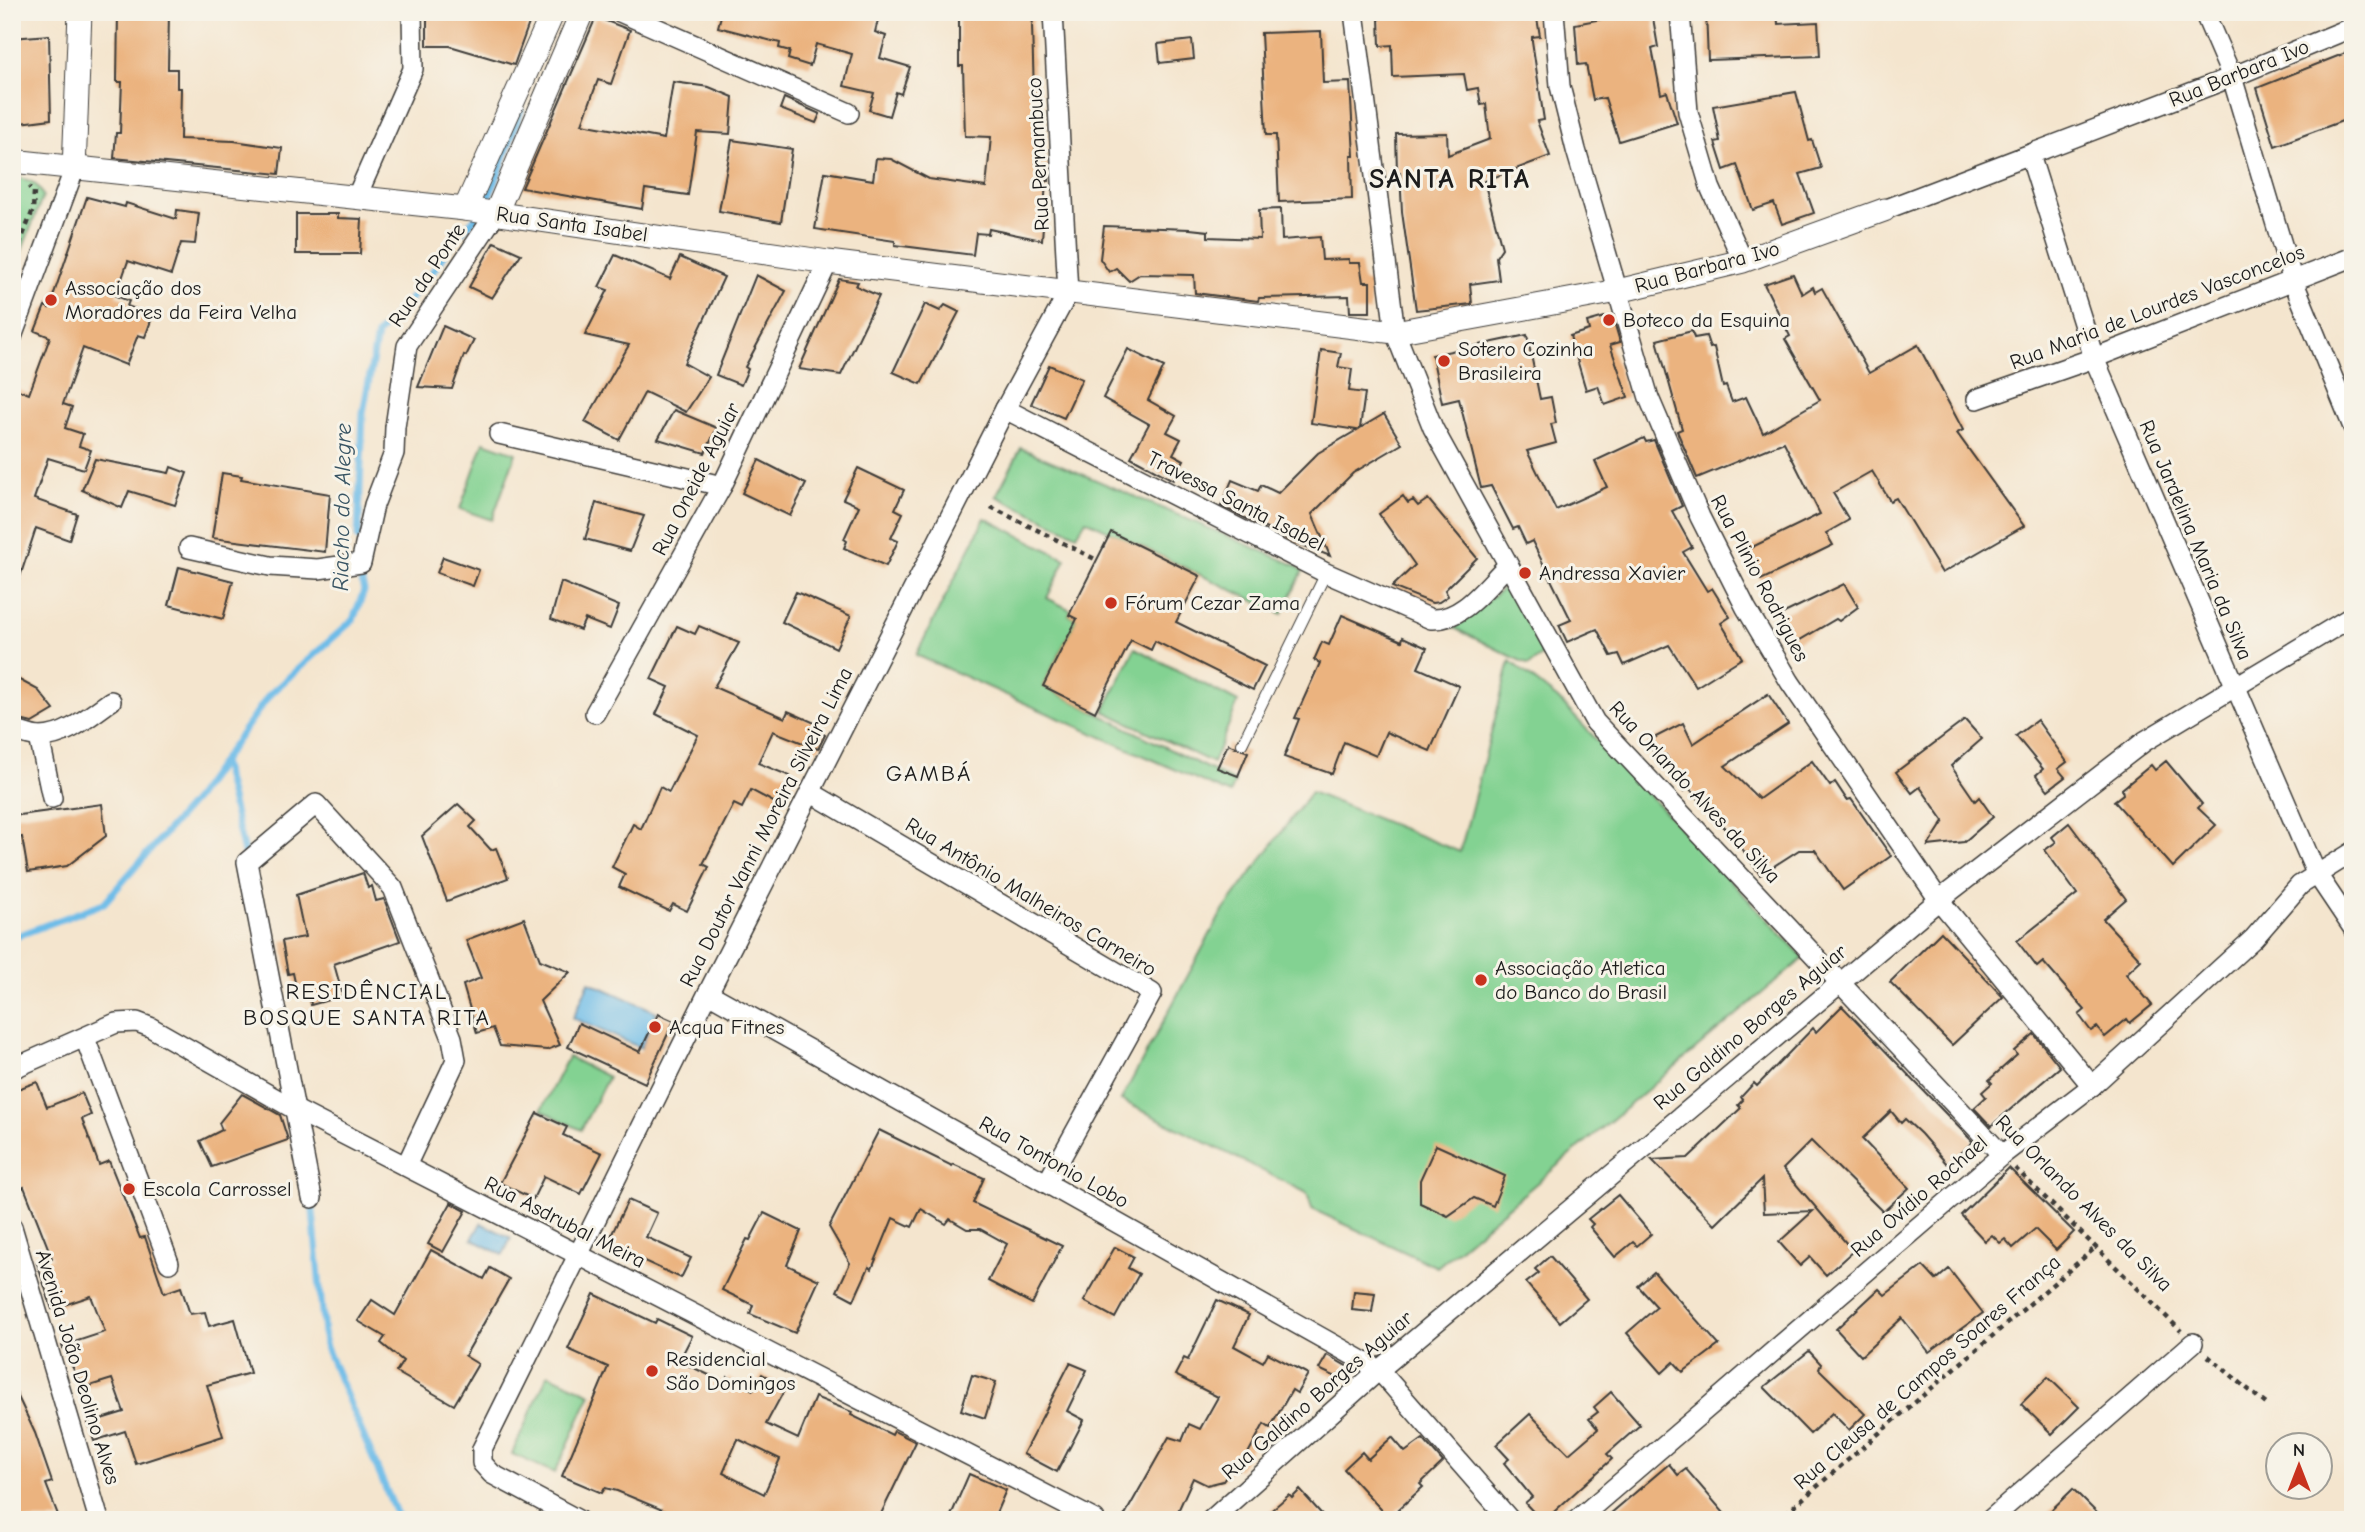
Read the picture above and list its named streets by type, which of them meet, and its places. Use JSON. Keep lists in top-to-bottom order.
{
  "streets": {
    "street": [
      "Rua Barbara Ivo",
      "Rua Pernambuco",
      "Rua Santa Isabel",
      "Rua da Ponte",
      "Rua Maria de Lourdes Vasconcelos",
      "Rua Oneide Aguiar",
      "Travessa Santa Isabel",
      "Rua Jardelina Maria da Silva",
      "Rua Plinio Rodrigues",
      "Rua Orlando Alves da Silva",
      "Rua Doutor Vanni Moreira Silveira Lima",
      "Rua Antônio Malheiros Carneiro",
      "Rua Galdino Borges Aguiar",
      "Rua Tontonio Lobo",
      "Rua Ovídio Rochael",
      "Rua Asdrubal Meira",
      "Avenida João Deolino Alves"
    ],
    "path": ["Rua Cleusa de Campos Soares França"]
  },
  "crossings": [
    ["Rua Barbara Ivo", "Rua Pernambuco"],
    ["Rua Barbara Ivo", "Rua Santa Isabel"],
    ["Rua Barbara Ivo", "Rua Jardelina Maria da Silva"],
    ["Rua Barbara Ivo", "Rua Plinio Rodrigues"],
    ["Rua Barbara Ivo", "Rua Orlando Alves da Silva"],
    ["Rua Barbara Ivo", "Rua Doutor Vanni Moreira Silveira Lima"],
    ["Rua Pernambuco", "Rua Santa Isabel"],
    ["Rua Pernambuco", "Rua Doutor Vanni Moreira Silveira Lima"],
    ["Rua Santa Isabel", "Rua da Ponte"],
    ["Rua Santa Isabel", "Rua Oneide Aguiar"],
    ["Rua Santa Isabel", "Rua Doutor Vanni Moreira Silveira Lima"],
    ["Rua Maria de Lourdes Vasconcelos", "Rua Jardelina Maria da Silva"],
    ["Travessa Santa Isabel", "Rua Orlando Alves da Silva"],
    ["Travessa Santa Isabel", "Rua Doutor Vanni Moreira Silveira Lima"],
    ["Rua Jardelina Maria da Silva", "Rua Galdino Borges Aguiar"],
    ["Rua Jardelina Maria da Silva", "Rua Ovídio Rochael"],
    ["Rua Plinio Rodrigues", "Rua Galdino Borges Aguiar"],
    ["Rua Plinio Rodrigues", "Rua Ovídio Rochael"],
    ["Rua Orlando Alves da Silva", "Rua Galdino Borges Aguiar"],
    ["Rua Orlando Alves da Silva", "Rua Ovídio Rochael"],
    ["Rua Orlando Alves da Silva", "Rua Cleusa de Campos Soares França"],
    ["Rua Doutor Vanni Moreira Silveira Lima", "Rua Antônio Malheiros Carneiro"],
    ["Rua Doutor Vanni Moreira Silveira Lima", "Rua Tontonio Lobo"],
    ["Rua Doutor Vanni Moreira Silveira Lima", "Rua Asdrubal Meira"],
    ["Rua Antônio Malheiros Carneiro", "Rua Tontonio Lobo"],
    ["Rua Galdino Borges Aguiar", "Rua Tontonio Lobo"]
  ],
  "districts": ["SANTA RITA", "GAMBÁ", "RESIDÊNCIAL BOSQUE SANTA RITA"],
  "water": ["Riacho do Alegre"],
  "places": [
    "Associação dos Moradores da Feira Velha",
    "Boteco da Esquina",
    "Sotero Cozinha Brasileira",
    "Andressa Xavier",
    "Fórum Cezar Zama",
    "Associação Atletica do Banco do Brasil",
    "Acqua Fitnes",
    "Escola Carrossel",
    "Residencial São Domingos"
  ],
  "north": "top"
}
